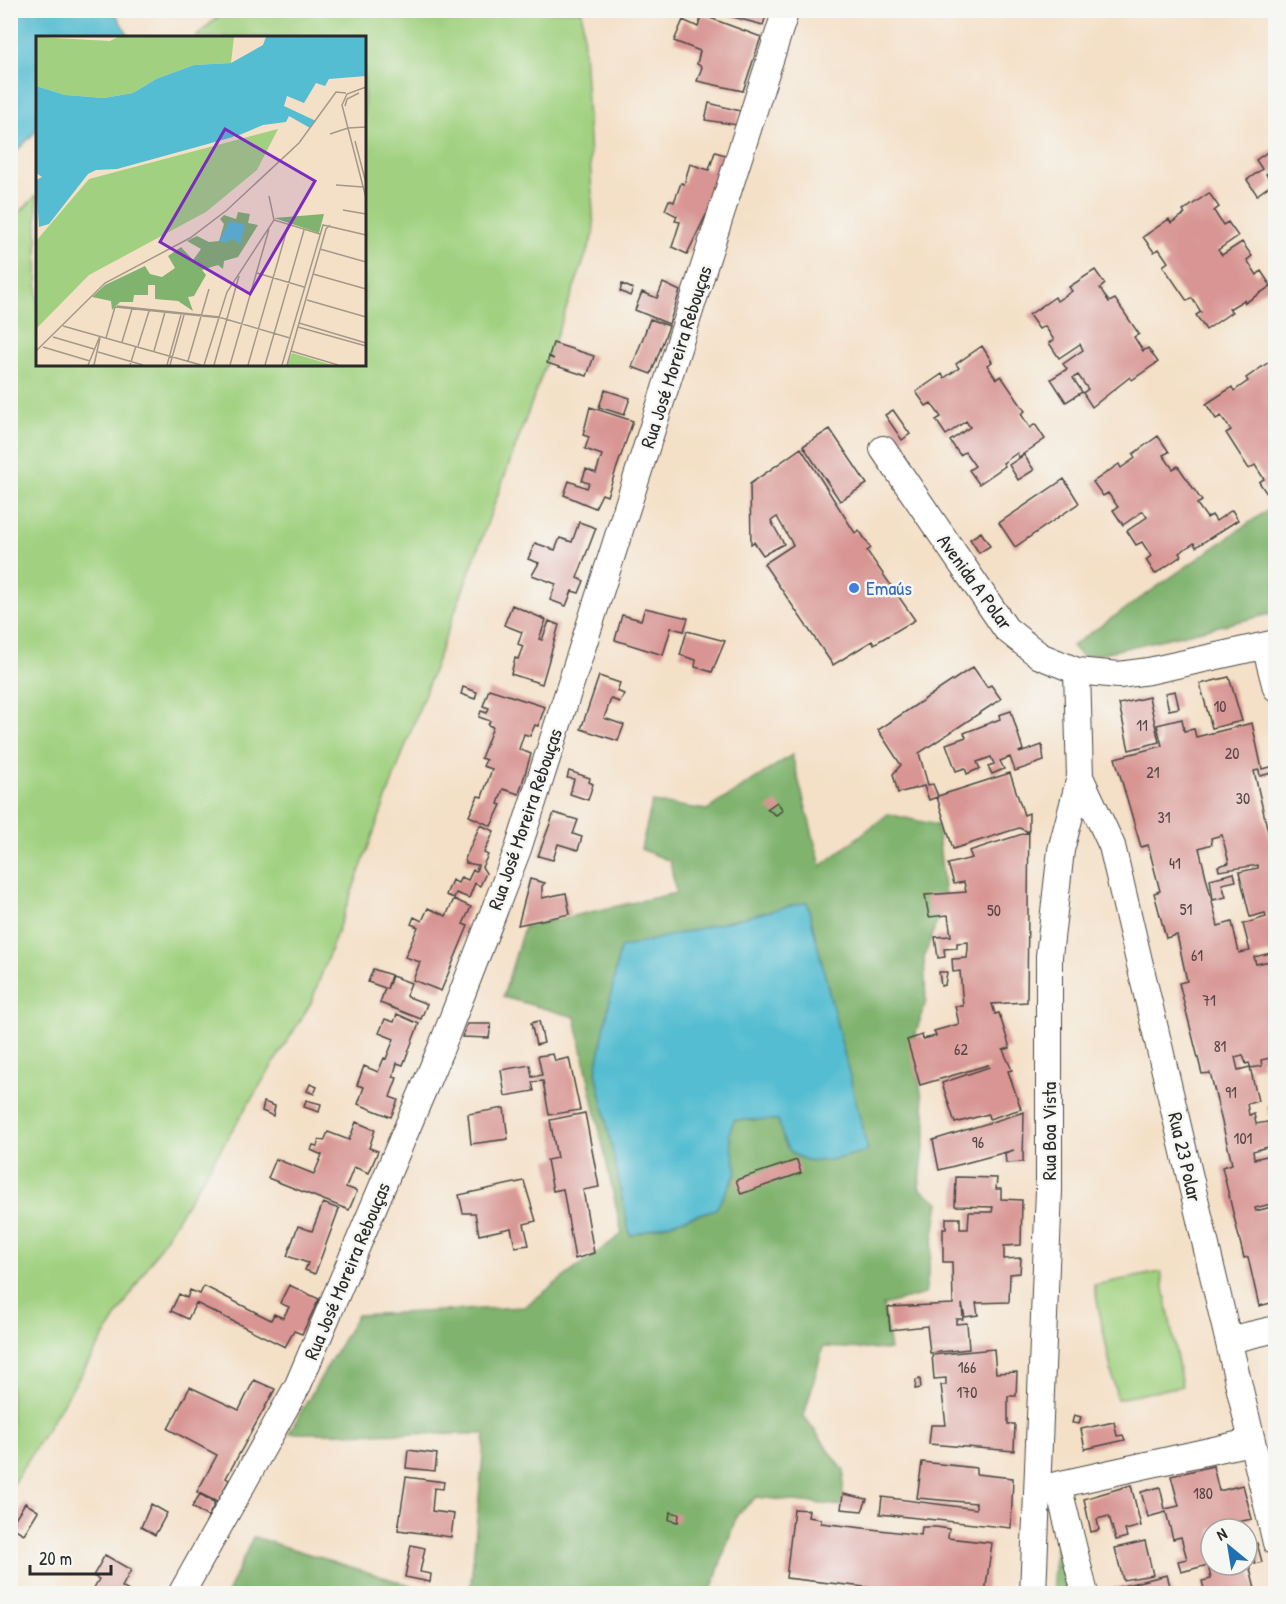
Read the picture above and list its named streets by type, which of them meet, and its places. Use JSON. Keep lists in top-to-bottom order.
{
  "streets": {
    "street": [
      "Rua José Moreira Rebouças",
      "Avenida A Polar",
      "Rua Boa Vista",
      "Rua 23 Polar"
    ]
  },
  "crossings": [
    ["Avenida A Polar", "Rua Boa Vista"],
    ["Rua Boa Vista", "Rua 23 Polar"]
  ],
  "places": ["Emaús"],
  "house_numbers": [
    "10",
    "11",
    "20",
    "21",
    "30",
    "31",
    "41",
    "51",
    "50",
    "61",
    "71",
    "81",
    "62",
    "91",
    "101",
    "96",
    "166",
    "170",
    "180"
  ],
  "scale_bar": "20 m",
  "north": "top left"
}
